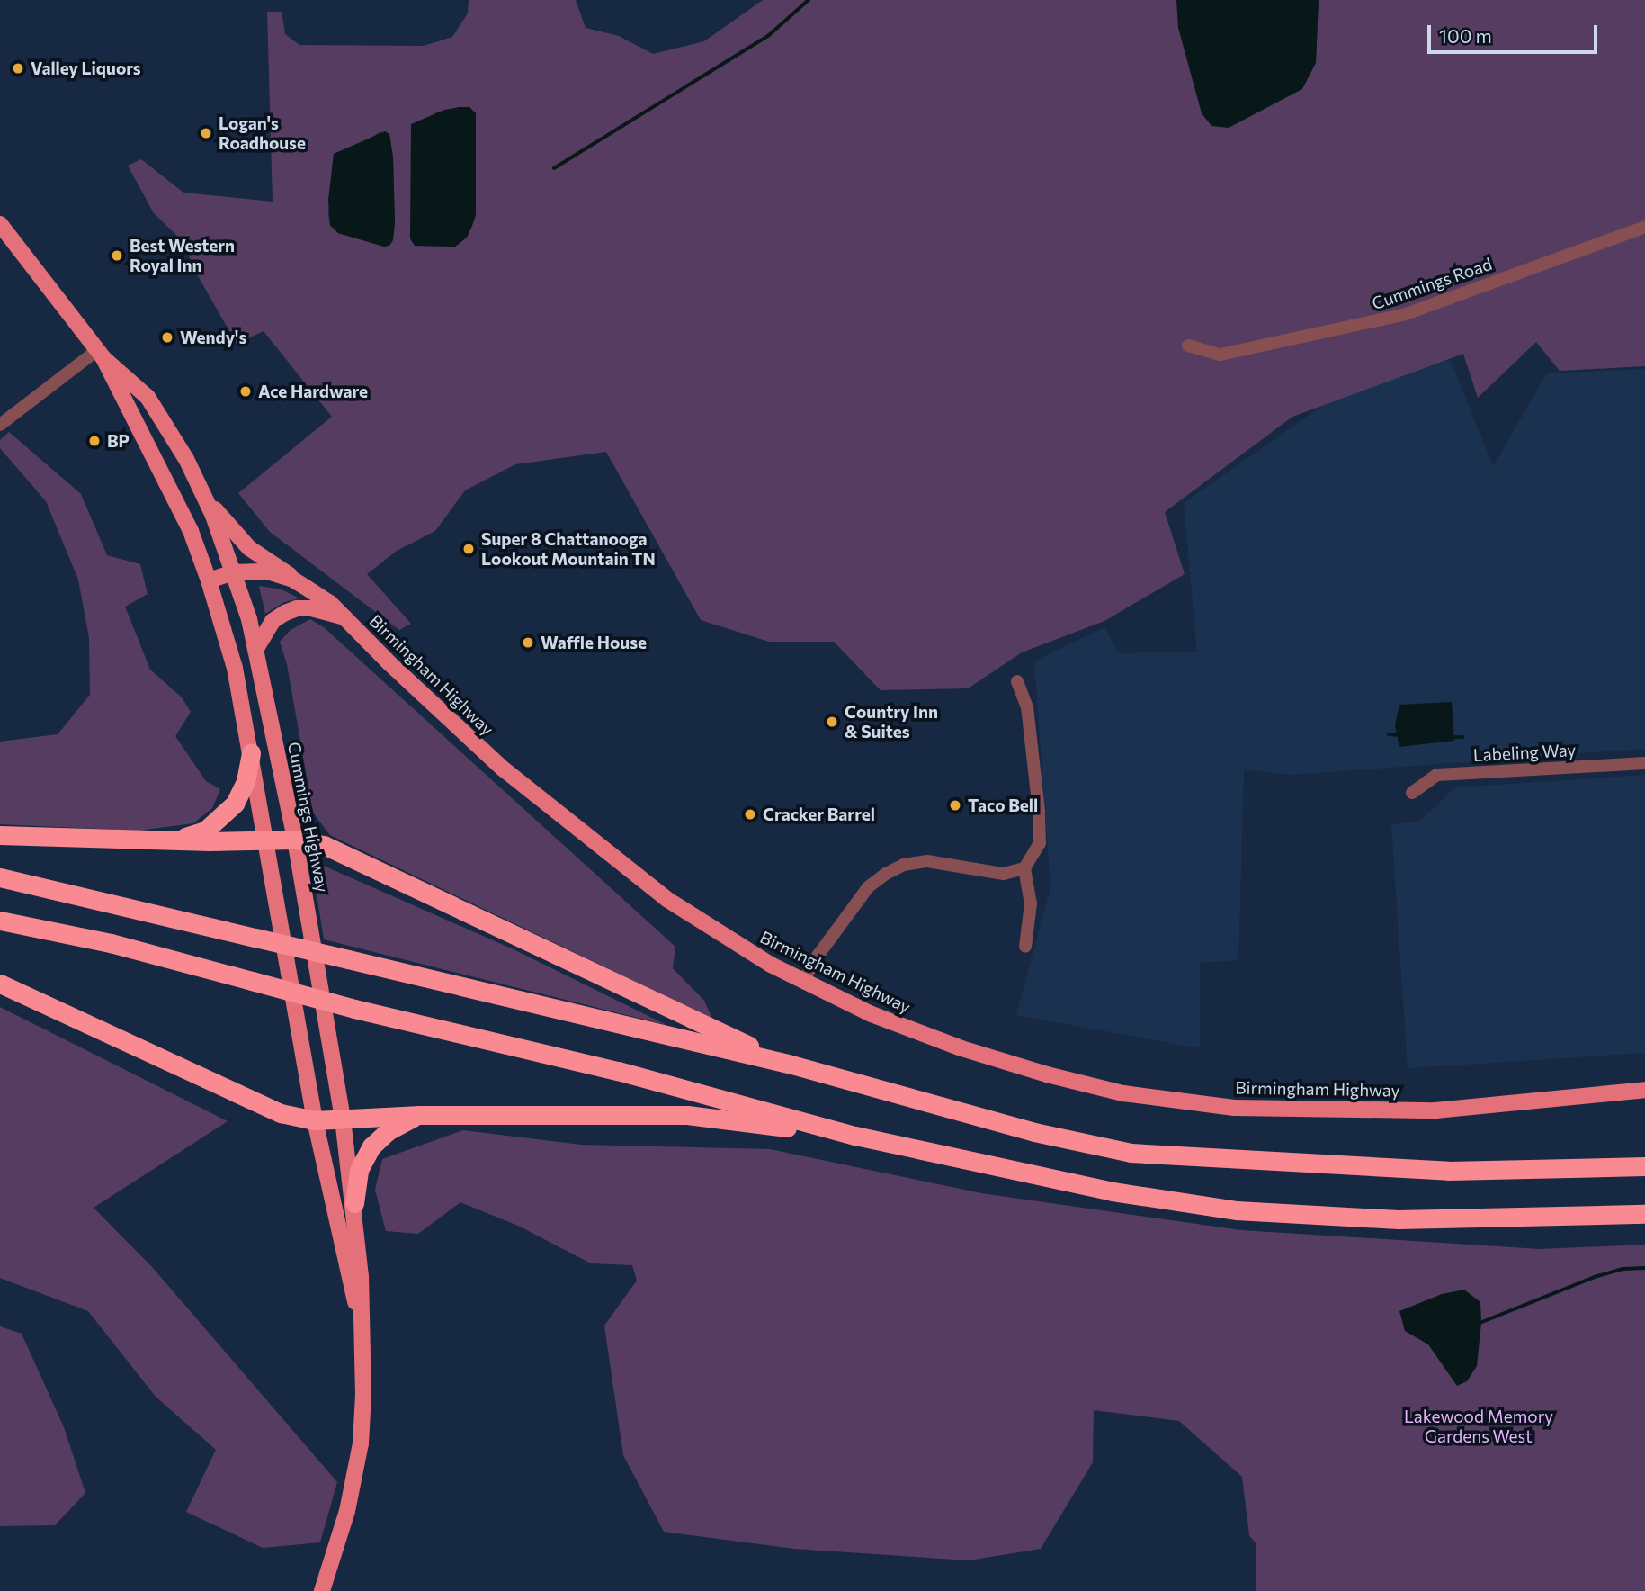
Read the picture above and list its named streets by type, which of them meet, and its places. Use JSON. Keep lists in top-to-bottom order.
{
  "streets": {
    "main road": ["Birmingham Highway", "Cummings Highway"],
    "street": ["Cummings Road", "Labeling Way"]
  },
  "crossings": [
    ["Birmingham Highway", "Cummings Highway"]
  ],
  "parks": ["Lakewood Memory Gardens West"],
  "places": [
    "Valley Liquors",
    "Logan's Roadhouse",
    "Best Western Royal Inn",
    "Wendy's",
    "Ace Hardware",
    "BP",
    "Super 8 Chattanooga Lookout Mountain TN",
    "Waffle House",
    "Country Inn & Suites",
    "Taco Bell",
    "Cracker Barrel"
  ],
  "scale_bar": "100 m"
}
